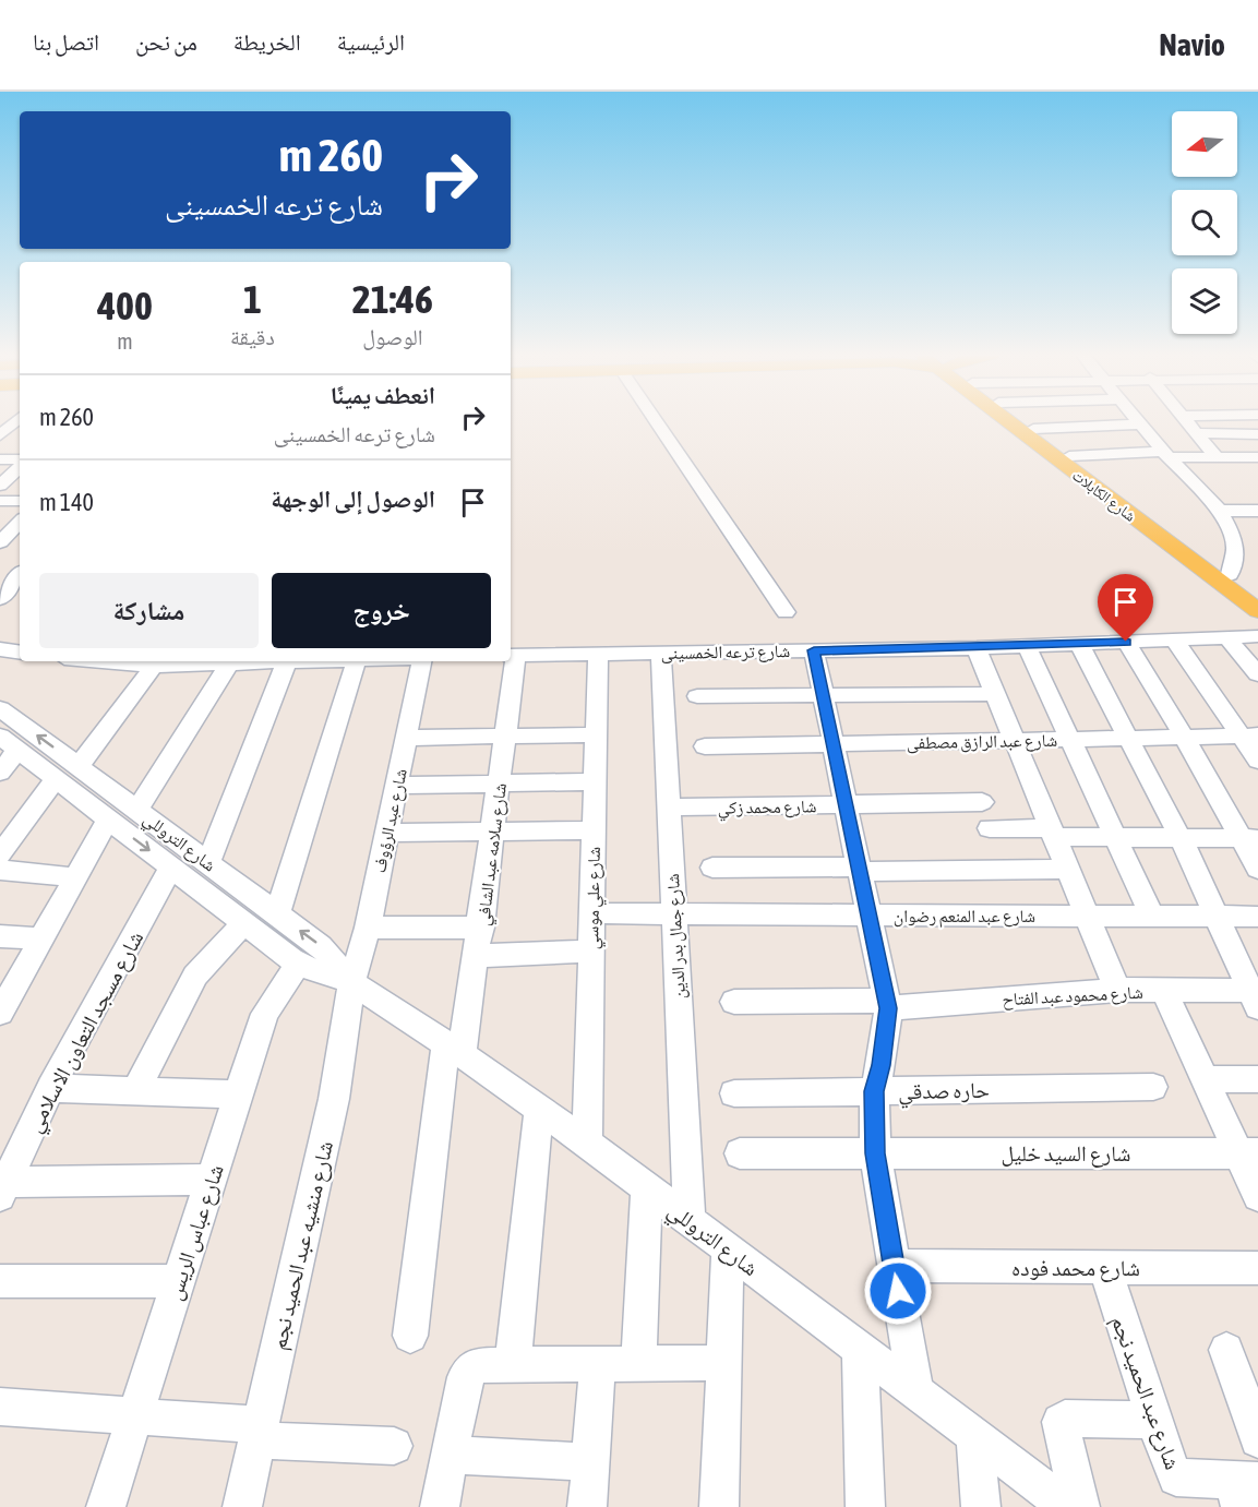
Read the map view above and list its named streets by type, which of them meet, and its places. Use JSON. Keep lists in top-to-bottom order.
{
  "streets": {
    "main road": ["شارع الكابلات"],
    "street": [
      "شارع ترعه الخمسينى",
      "شارع عبد الرازق مصطفى",
      "شارع محمد زكي",
      "شارع عبد الرؤوف",
      "شارع التروللي",
      "شارع سلامه عبد الشافي",
      "شارع علي موسي",
      "شارع عبد المنعم رضوان",
      "شارع جمال بدر الدين",
      "شارع محمود عبد الفتاح",
      "شارع مسجد التعاون الاسلامي",
      "حاره صدقي",
      "شارع السيد خليل",
      "شارع عباس الريس",
      "شارع منشيه عبد الحميد نجم",
      "شارع محمد فوده",
      "شارع عبد الحميد نجم"
    ]
  },
  "crossings": [
    ["شارع ترعه الخمسينى", "شارع سلامه عبد الشافي"],
    ["شارع ترعه الخمسينى", "شارع علي موسي"],
    ["شارع ترعه الخمسينى", "شارع جمال بدر الدين"],
    ["شارع محمد زكي", "شارع جمال بدر الدين"],
    ["شارع عبد الرؤوف", "شارع التروللي"],
    ["شارع عبد الرؤوف", "شارع منشيه عبد الحميد نجم"],
    ["شارع التروللي", "شارع سلامه عبد الشافي"],
    ["شارع التروللي", "شارع علي موسي"],
    ["شارع التروللي", "شارع جمال بدر الدين"],
    ["شارع التروللي", "شارع مسجد التعاون الاسلامي"],
    ["شارع التروللي", "شارع عباس الريس"],
    ["شارع التروللي", "شارع منشيه عبد الحميد نجم"],
    ["شارع علي موسي", "شارع عبد المنعم رضوان"],
    ["شارع عبد المنعم رضوان", "شارع جمال بدر الدين"],
    ["شارع محمد فوده", "شارع عبد الحميد نجم"]
  ],
  "north": "left",
  "page": {
    "header": "Navio",
    "nav": [
      "الرئيسية",
      "الخريطة",
      "من نحن",
      "اتصل بنا"
    ],
    "turn": ["260 m", "شارع ترعه الخمسينى"],
    "eta": [
      "21:46",
      "الوصول",
      "1",
      "دقيقة",
      "400",
      "m"
    ],
    "list": [
      {
        "name": "انعطف يمينًا",
        "note": "شارع ترعه الخمسينى",
        "value": "260 m"
      },
      {
        "name": "الوصول إلى الوجهة",
        "value": "140 m"
      }
    ],
    "buttons": ["خروج", "مشاركة"]
  }
}
